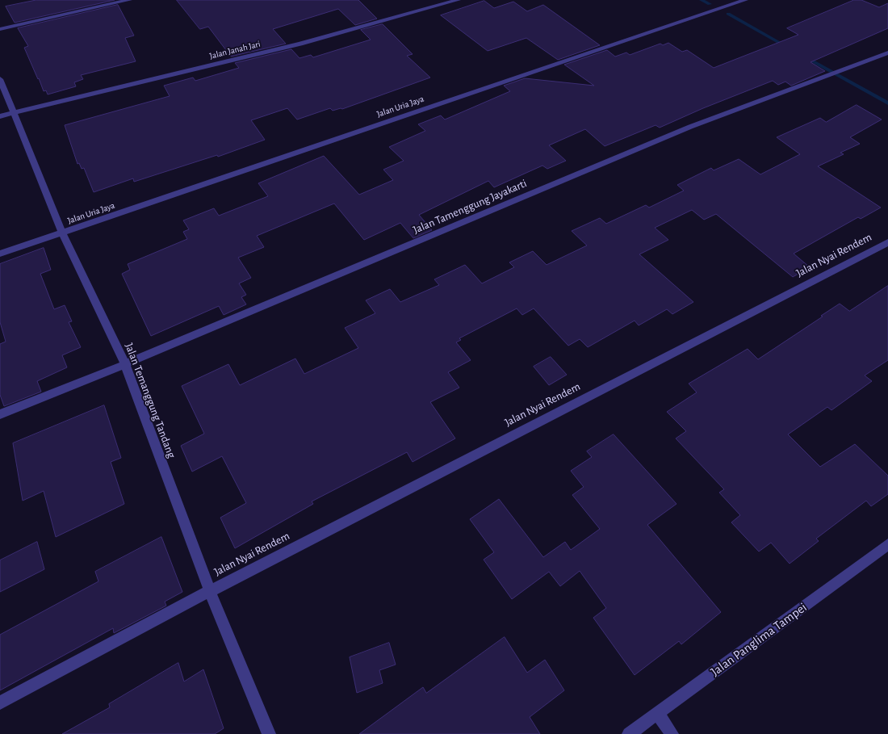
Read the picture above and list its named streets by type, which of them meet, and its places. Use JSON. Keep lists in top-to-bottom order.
{
  "streets": {
    "street": [
      "Jalan Janah Jari",
      "Jalan Uria Jaya",
      "Jalan Tamenggung Jayakarti",
      "Jalan Nyai Rendem",
      "Jalan Temanggung Tandang",
      "Jalan Panglima Tampei"
    ]
  },
  "crossings": [
    ["Jalan Janah Jari", "Jalan Temanggung Tandang"],
    ["Jalan Uria Jaya", "Jalan Temanggung Tandang"],
    ["Jalan Tamenggung Jayakarti", "Jalan Temanggung Tandang"],
    ["Jalan Nyai Rendem", "Jalan Temanggung Tandang"]
  ]
}
